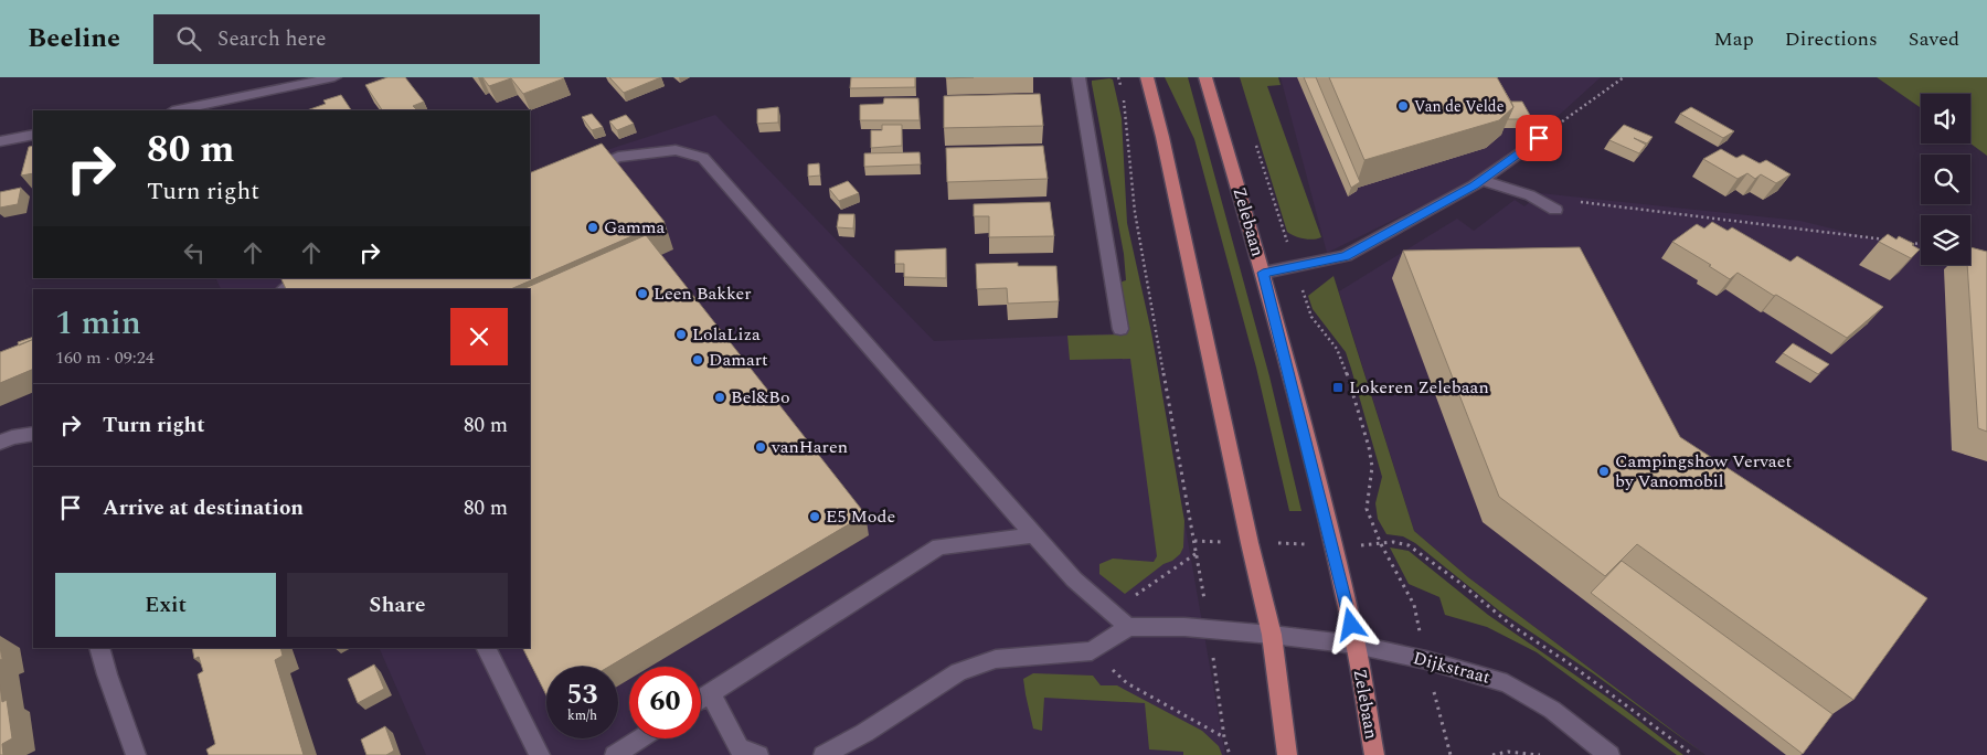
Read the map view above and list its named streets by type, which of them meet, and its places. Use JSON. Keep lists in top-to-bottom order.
{
  "streets": {
    "main road": ["Zelebaan"],
    "street": ["Dijkstraat"]
  },
  "crossings": [
    ["Zelebaan", "Dijkstraat"]
  ],
  "places": {
    "other": [
      "Van de Velde",
      "Gamma",
      "Leen Bakker",
      "LolaLiza",
      "Damart",
      "Bel&Bo",
      "vanHaren",
      "Campingshow Vervaet by Vanomobil",
      "E5 Mode"
    ],
    "transit": ["Lokeren Zelebaan"]
  },
  "page": {
    "header": "Beeline",
    "search": "Search here",
    "nav": ["Map", "Directions", "Saved"],
    "turn": ["80 m", "Turn right"],
    "heading": ["1 min", "160 m · 09:24"],
    "list": [
      {
        "name": "Turn right",
        "value": "80 m"
      },
      {
        "name": "Arrive at destination",
        "value": "80 m"
      }
    ],
    "buttons": ["Exit", "Share"],
    "speed": "53 km/h",
    "limit": "60"
  }
}
